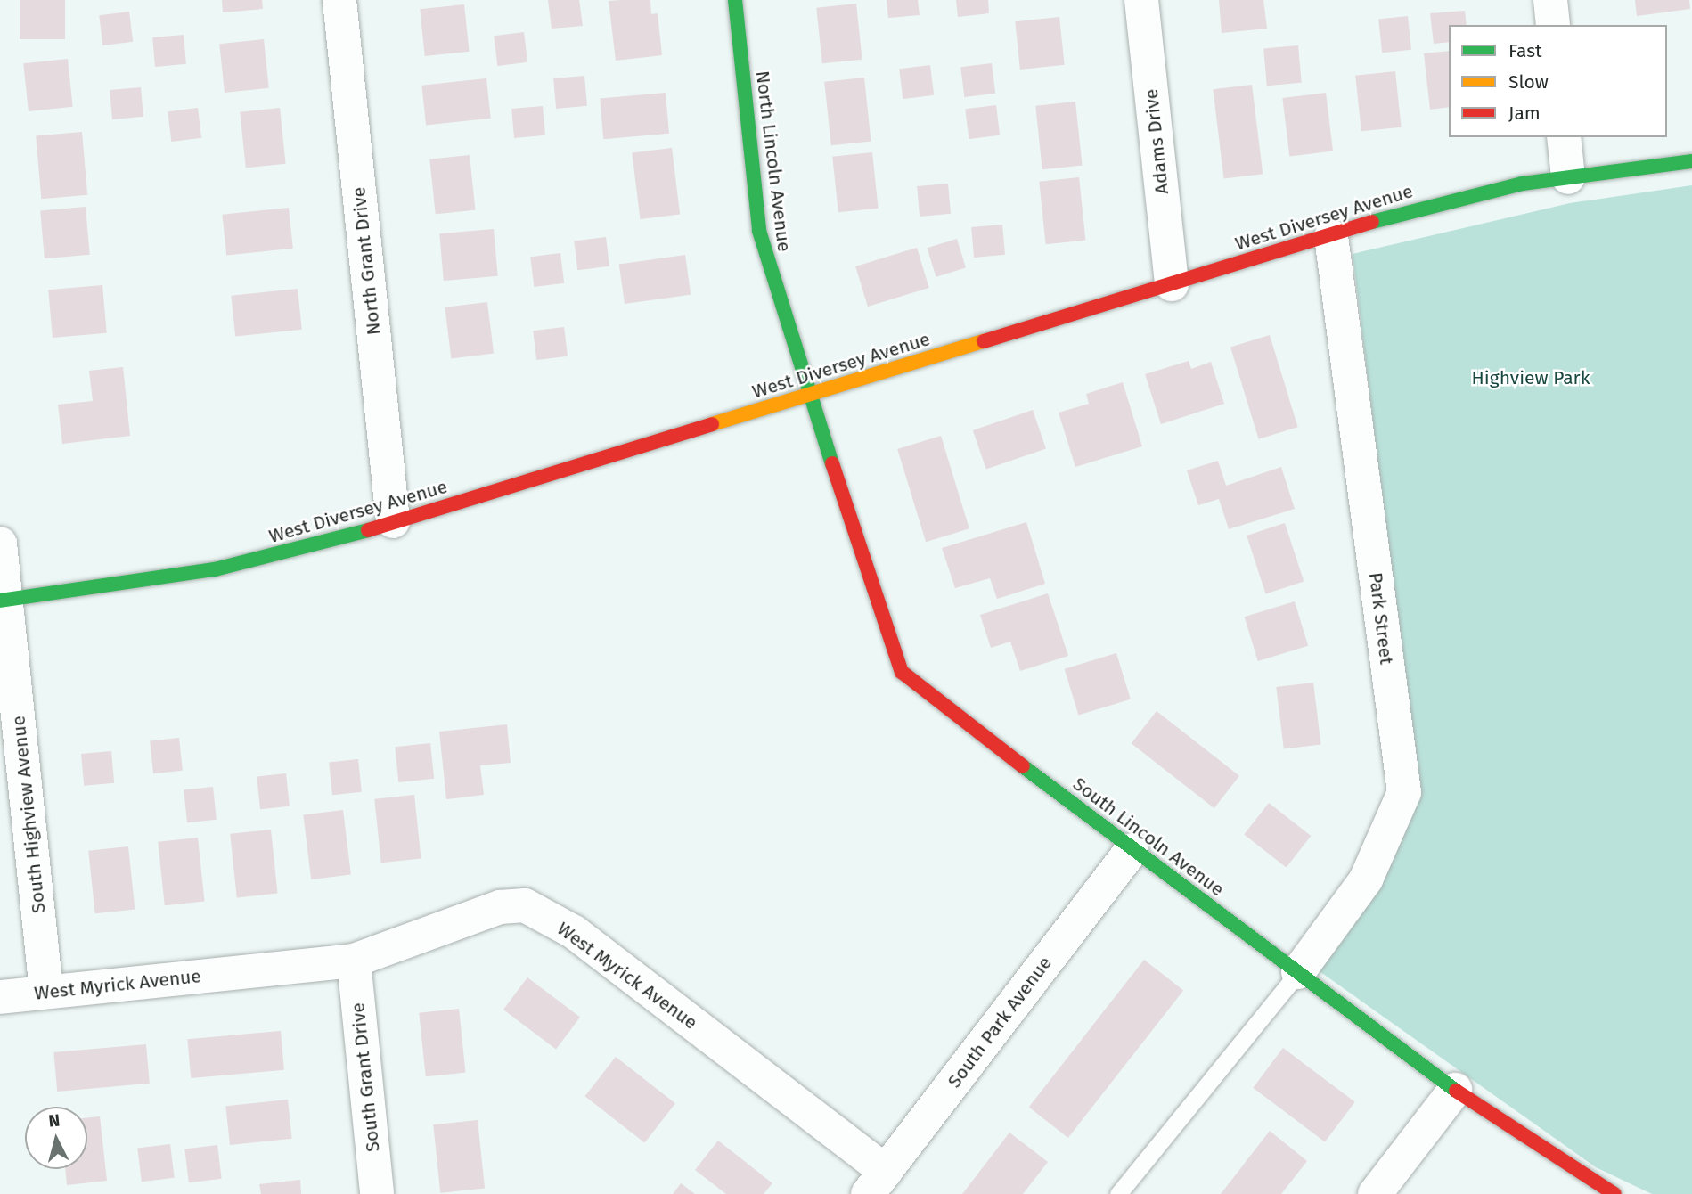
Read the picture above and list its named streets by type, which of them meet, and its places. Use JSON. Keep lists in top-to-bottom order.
{
  "streets": {
    "street": [
      "Adams Drive",
      "North Lincoln Avenue",
      "West Diversey Avenue",
      "North Grant Drive",
      "Park Street",
      "South Highview Avenue",
      "South Lincoln Avenue",
      "West Myrick Avenue",
      "South Park Avenue",
      "South Grant Drive"
    ]
  },
  "crossings": [
    ["Adams Drive", "West Diversey Avenue"],
    ["North Lincoln Avenue", "West Diversey Avenue"],
    ["North Lincoln Avenue", "South Lincoln Avenue"],
    ["West Diversey Avenue", "North Grant Drive"],
    ["West Diversey Avenue", "Park Street"],
    ["West Diversey Avenue", "South Highview Avenue"],
    ["West Diversey Avenue", "South Lincoln Avenue"],
    ["Park Street", "South Lincoln Avenue"],
    ["South Highview Avenue", "West Myrick Avenue"],
    ["South Lincoln Avenue", "South Park Avenue"],
    ["West Myrick Avenue", "South Park Avenue"],
    ["West Myrick Avenue", "South Grant Drive"]
  ],
  "parks": ["Highview Park"],
  "legend": ["Fast", "Slow", "Jam"],
  "north": "top"
}
